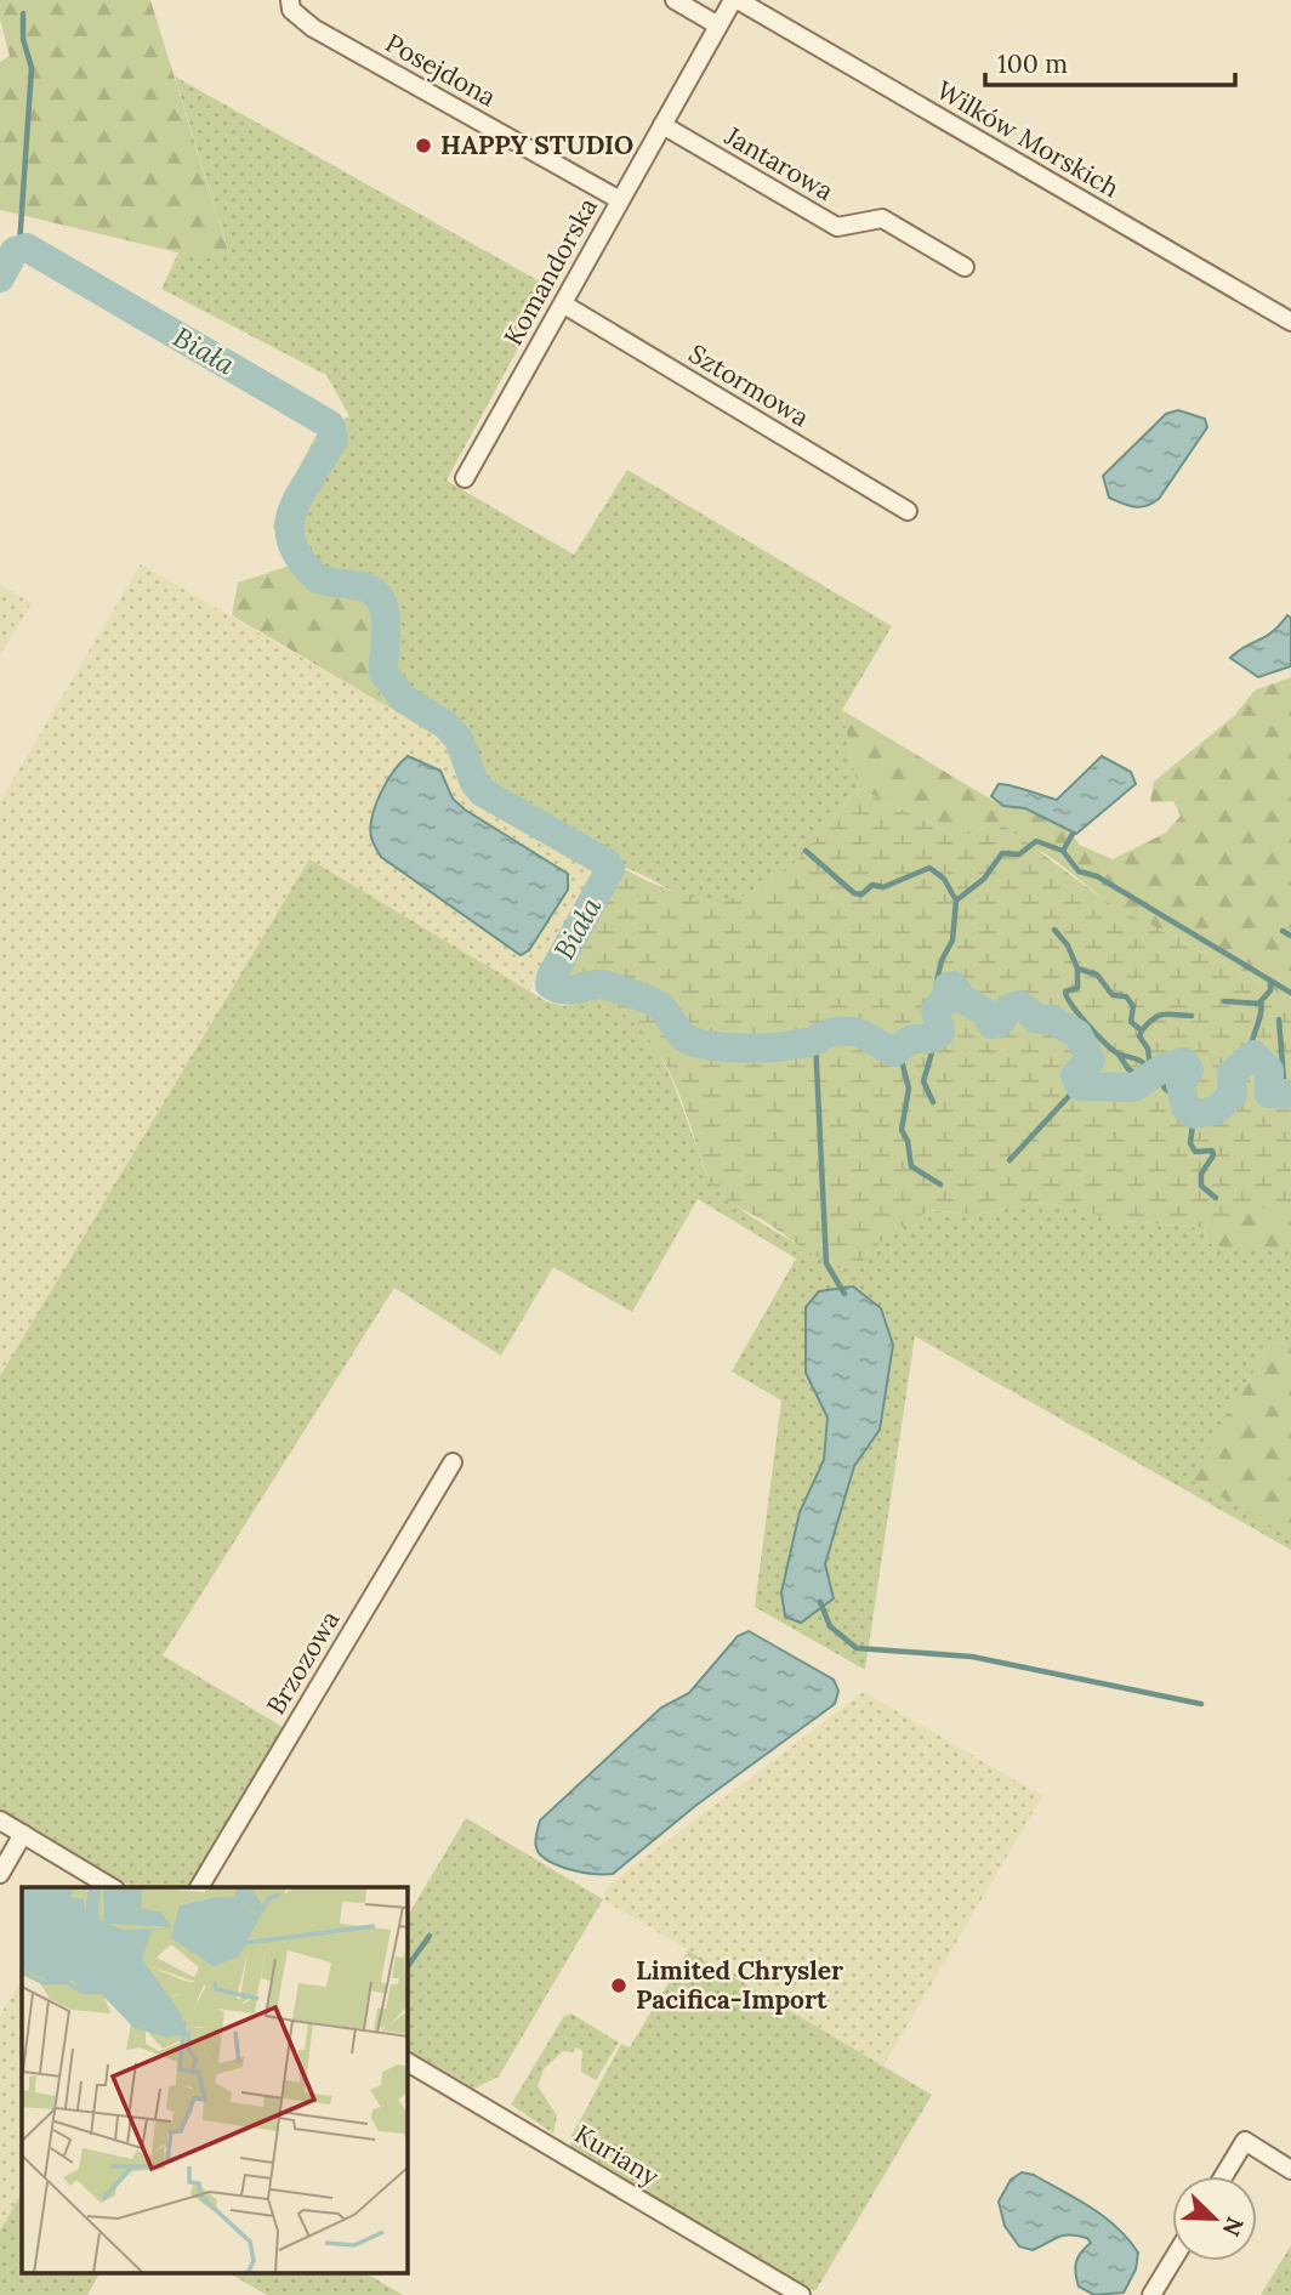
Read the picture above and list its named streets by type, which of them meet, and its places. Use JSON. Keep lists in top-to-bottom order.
{
  "streets": {
    "street": [
      "Posejdona",
      "Wilków Morskich",
      "Jantarowa",
      "Komandorska",
      "Sztormowa",
      "Brzozowa",
      "Kuriany"
    ]
  },
  "crossings": [
    ["Posejdona", "Komandorska"],
    ["Wilków Morskich", "Komandorska"],
    ["Jantarowa", "Komandorska"],
    ["Komandorska", "Sztormowa"]
  ],
  "water": ["Biała"],
  "places": ["HAPPY STUDIO", "Limited Chrysler Pacifica-Import"],
  "scale_bar": "100 m",
  "north": "bottom right"
}
